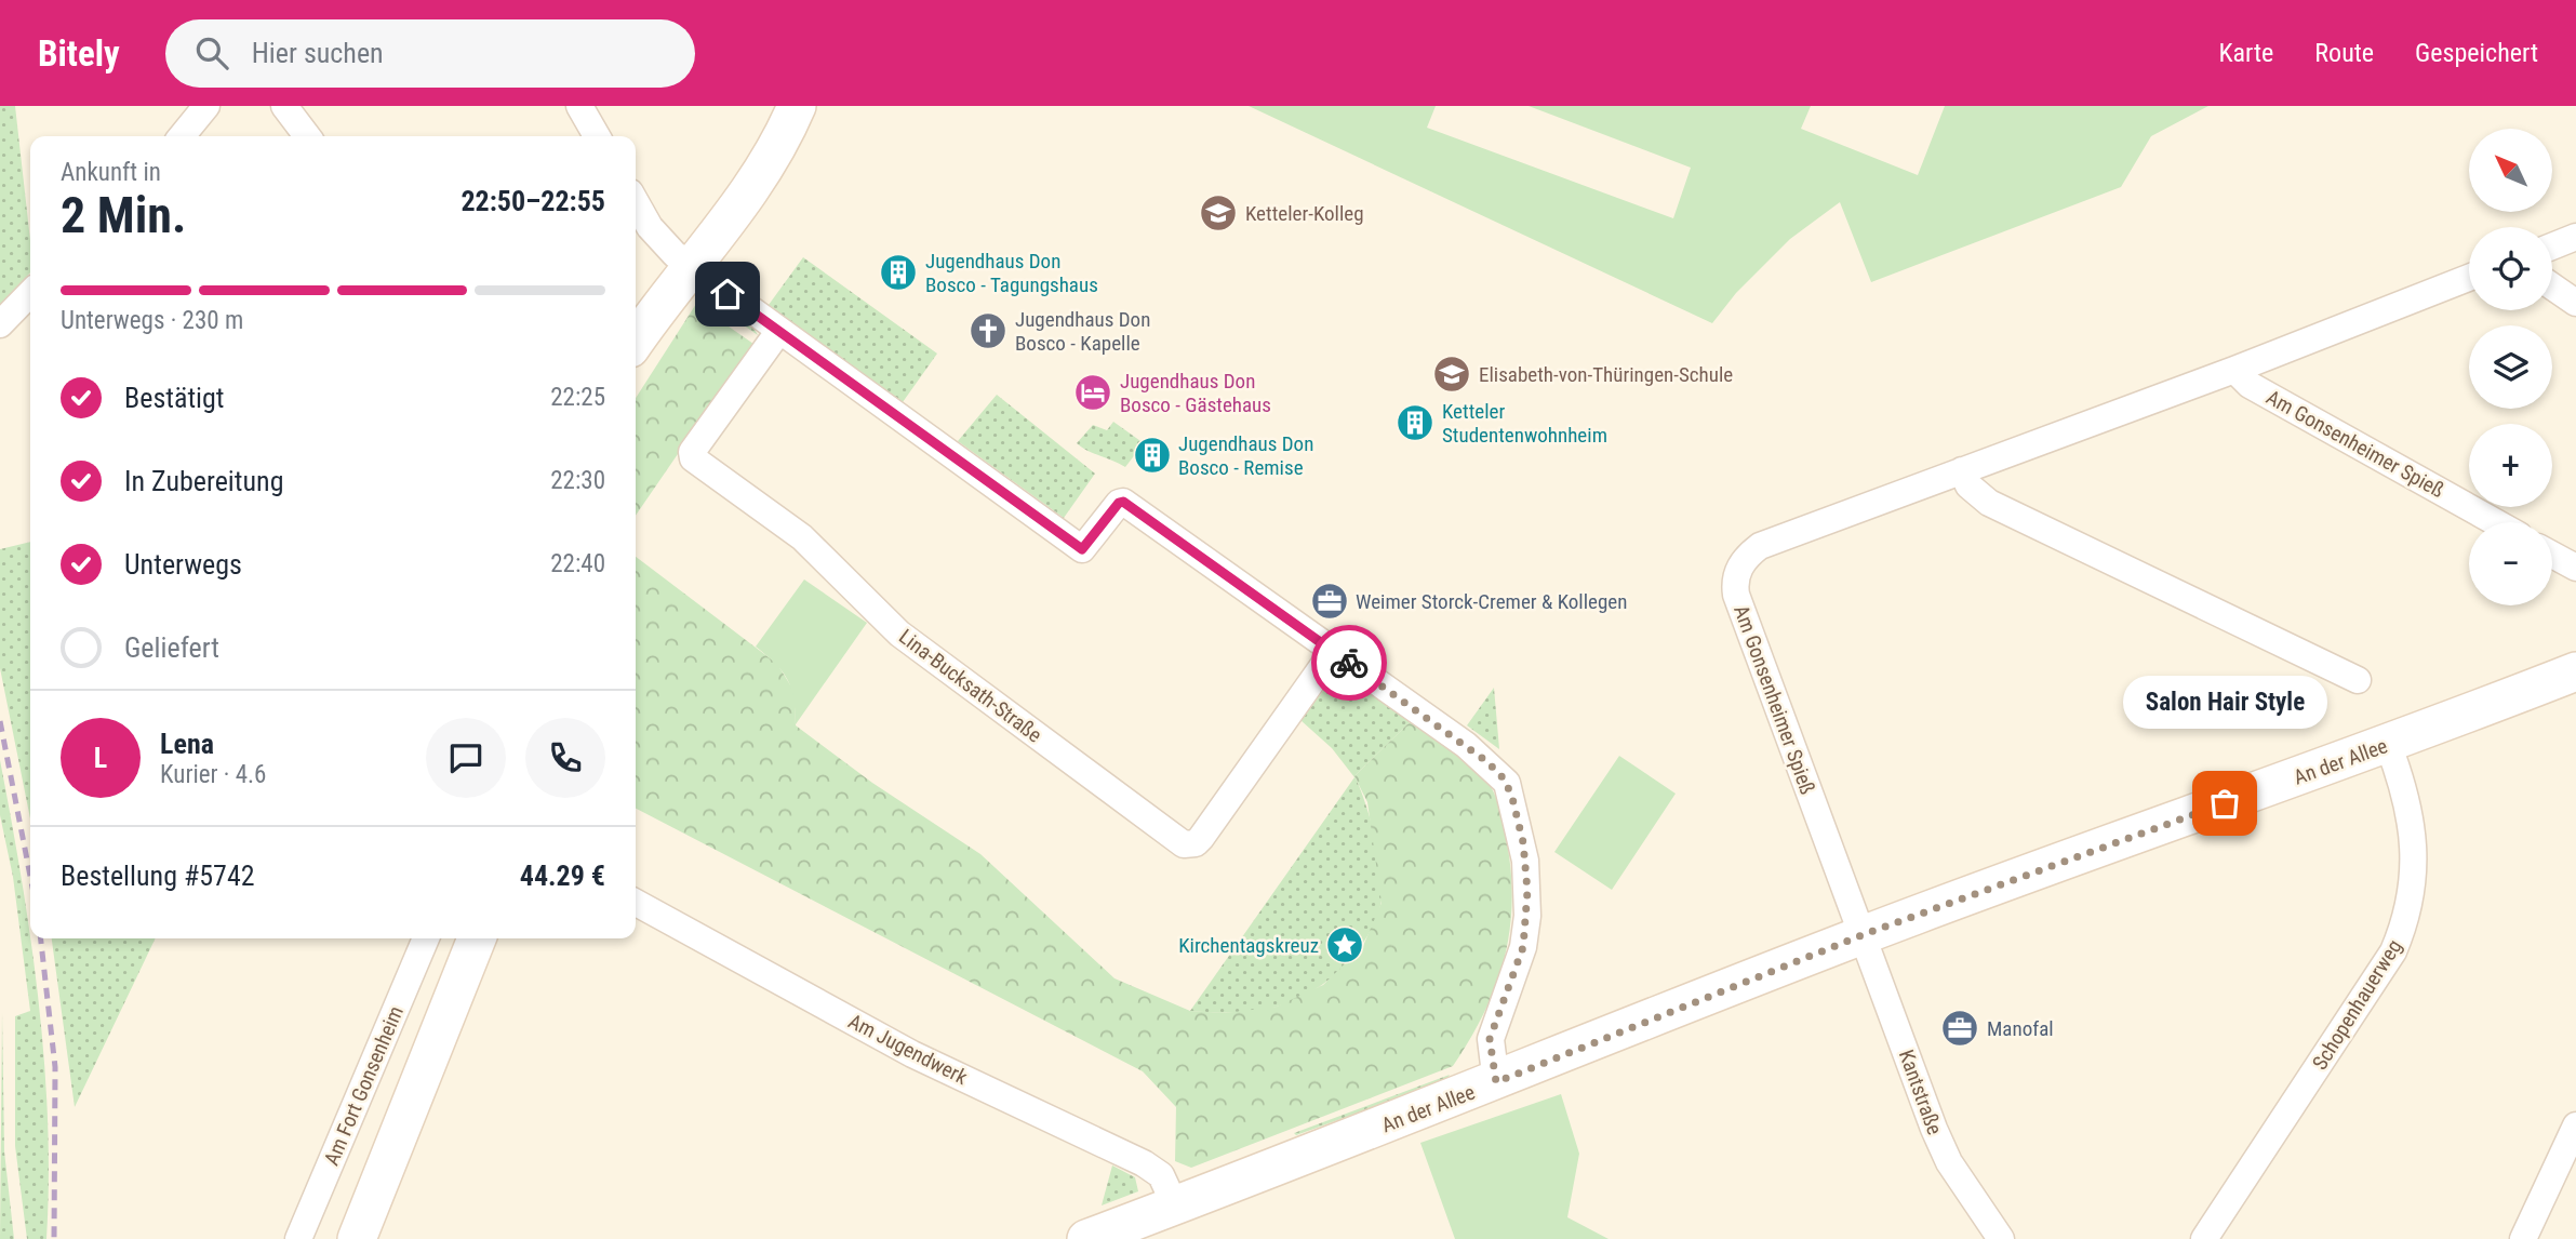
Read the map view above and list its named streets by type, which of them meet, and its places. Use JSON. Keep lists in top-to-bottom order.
{
  "streets": {
    "main road": ["An der Allee"],
    "street": [
      "Am Gonsenheimer Spieß",
      "Lina-Bucksath-Straße",
      "Schopenhauerweg",
      "Am Jugendwerk",
      "Am Fort Gonsenheim",
      "Kantstraße"
    ]
  },
  "crossings": [
    ["Am Gonsenheimer Spieß", "An der Allee"],
    ["Am Gonsenheimer Spieß", "Kantstraße"],
    ["An der Allee", "Schopenhauerweg"],
    ["An der Allee", "Am Jugendwerk"],
    ["An der Allee", "Kantstraße"]
  ],
  "places": {
    "school or university": ["Ketteler-Kolleg", "Elisabeth-von-Thüringen-Schule"],
    "building": ["Jugendhaus Don Bosco - Tagungshaus", "Ketteler Studentenwohnheim", "Jugendhaus Don Bosco - Remise"],
    "church": ["Jugendhaus Don Bosco - Kapelle"],
    "hotel": ["Jugendhaus Don Bosco - Gästehaus"],
    "office": ["Weimer Storck-Cremer & Kollegen", "Manofal"],
    "other": ["Salon Hair Style"],
    "place": ["Kirchentagskreuz"]
  },
  "north": "top left",
  "page": {
    "header": "Bitely",
    "search": "Hier suchen",
    "nav": ["Karte", "Route", "Gespeichert"],
    "map_buttons": ["+", "−"],
    "heading": ["2 Min.", "Ankunft in", "22:50–22:55"],
    "panel": [
      "Lena",
      "Kurier · 4.6",
      "Bestellung #5742",
      "44.29 €"
    ],
    "bar": "Unterwegs · 230 m",
    "list": [
      ["Bestätigt", "22:25"],
      ["In Zubereitung", "22:30"],
      ["Unterwegs", "22:40"],
      "Geliefert"
    ],
    "bubble": "Salon Hair Style",
    "round": "L"
  }
}
